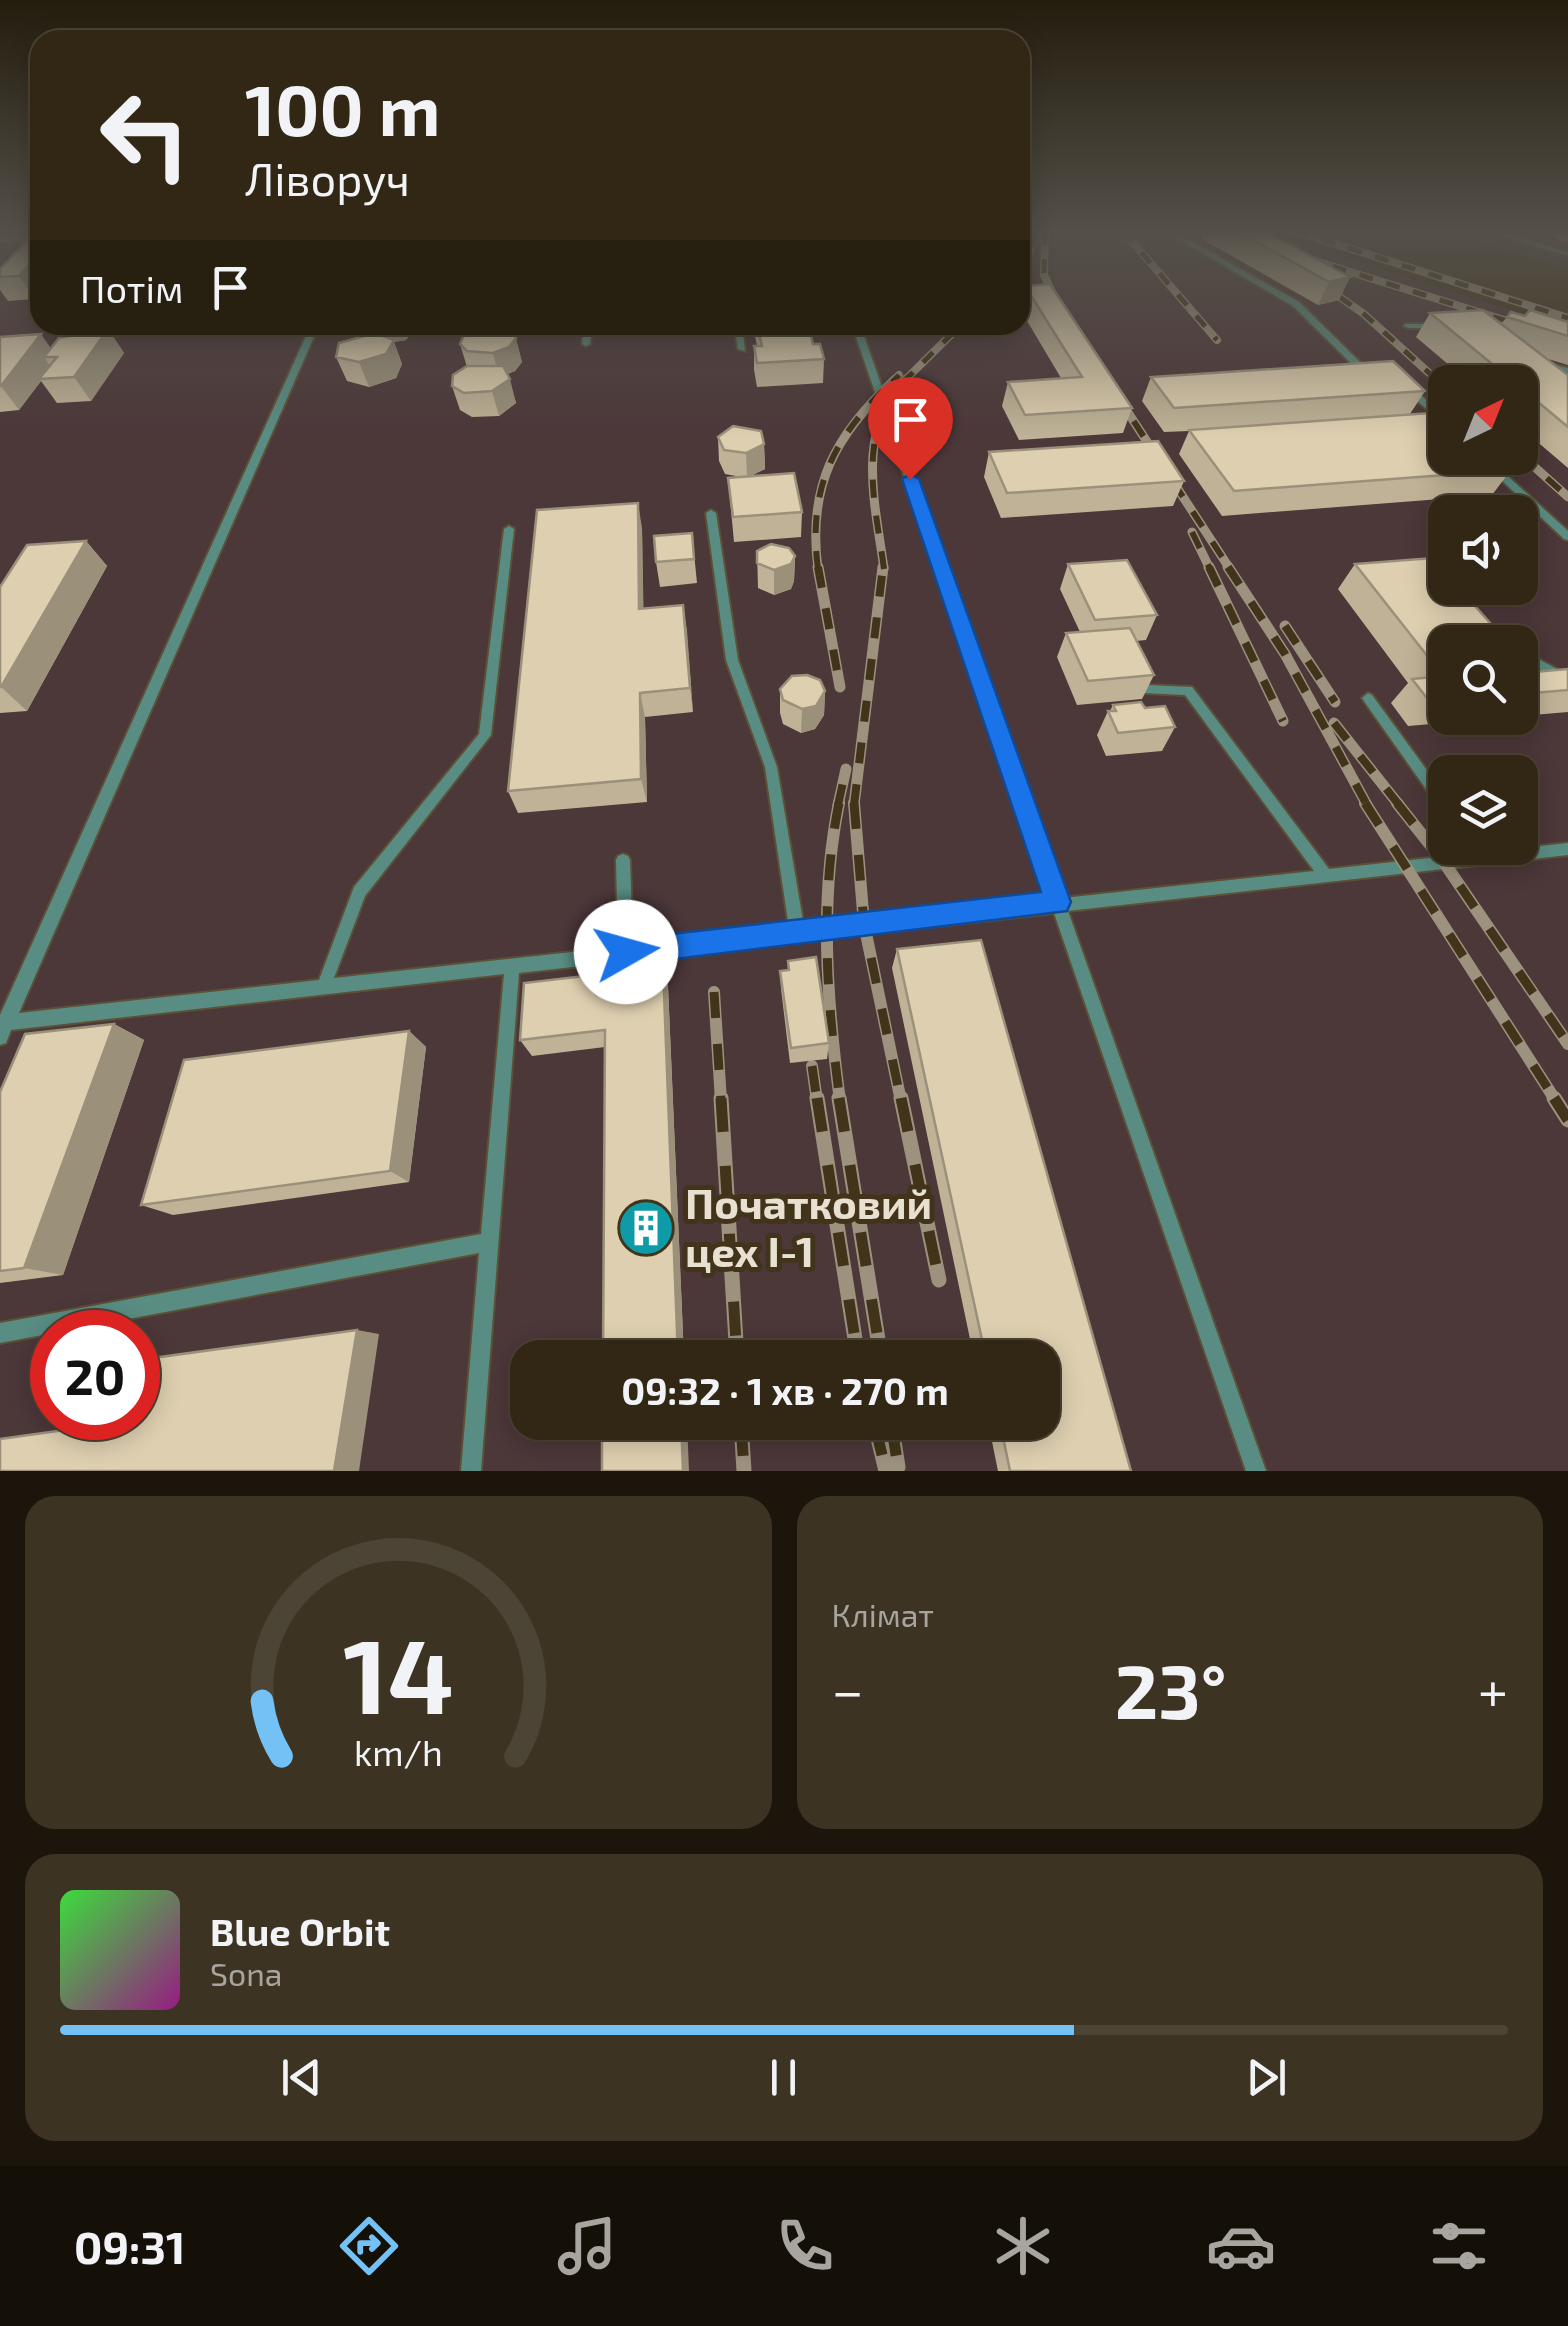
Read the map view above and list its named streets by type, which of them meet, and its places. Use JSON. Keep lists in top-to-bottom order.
{
  "places": {
    "building": ["Початковий цех І-1"]
  },
  "north": "top right",
  "page": {
    "turn": ["100 m", "Ліворуч"],
    "then": "Потім",
    "limit": "20",
    "trip": "09:32 · 1 хв · 270 m",
    "tile": "Клімат",
    "heat": ["−", "23°", "+"],
    "song": ["Blue Orbit", "Sona"],
    "tabs": "09:31",
    "gauge": ["14", "km/h"]
  }
}
